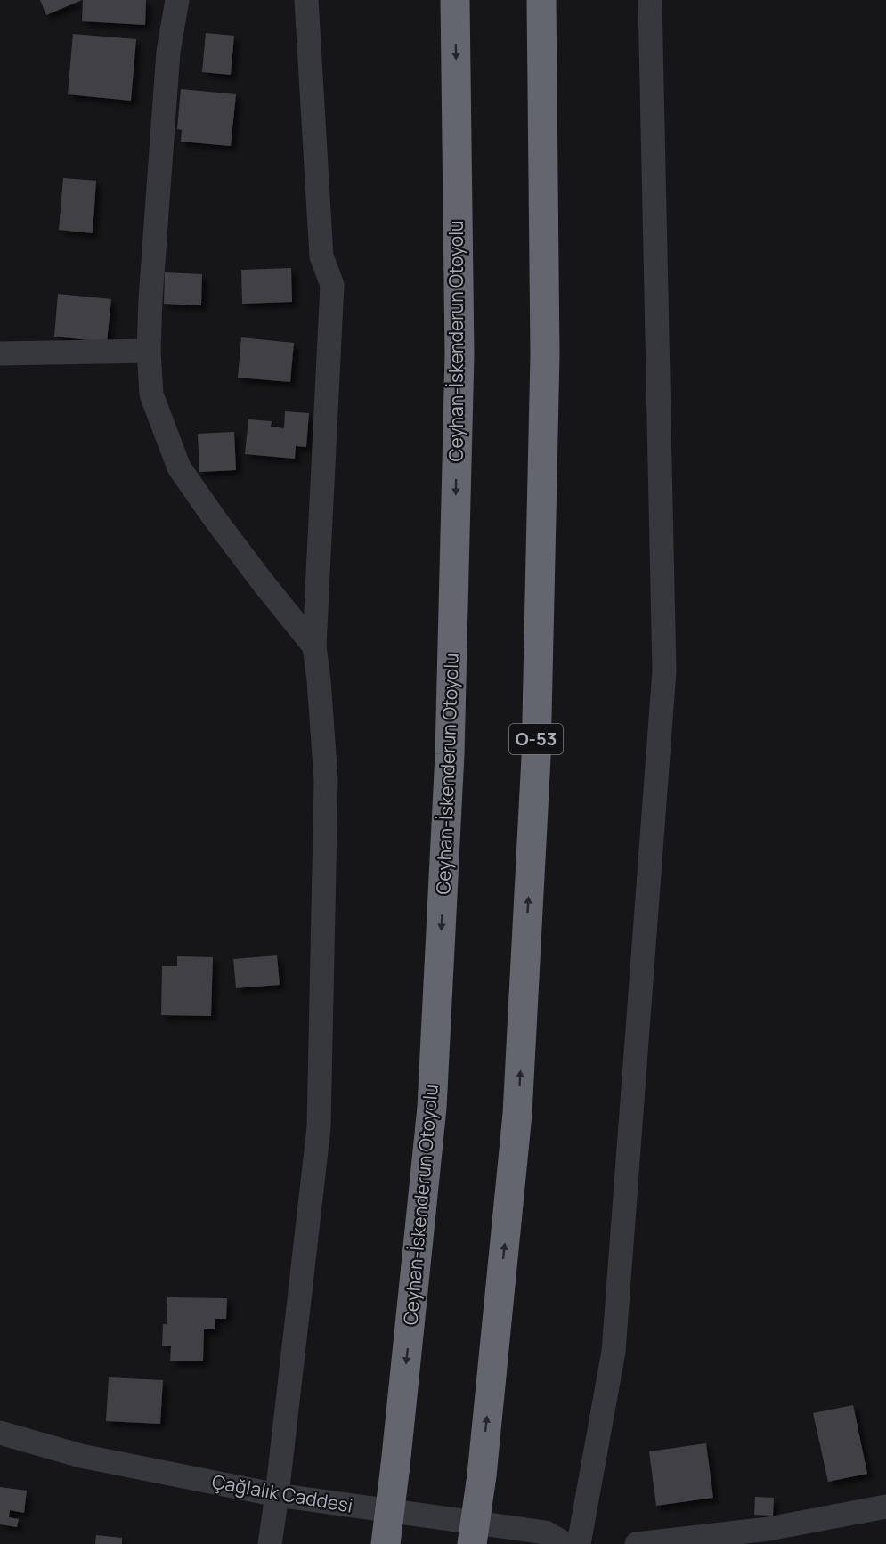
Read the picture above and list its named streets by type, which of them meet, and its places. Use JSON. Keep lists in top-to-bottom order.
{
  "streets": {
    "highway": ["Ceyhan-İskenderun Otoyolu", "O-53"],
    "street": ["Çağlalık Caddesi"]
  }
}
